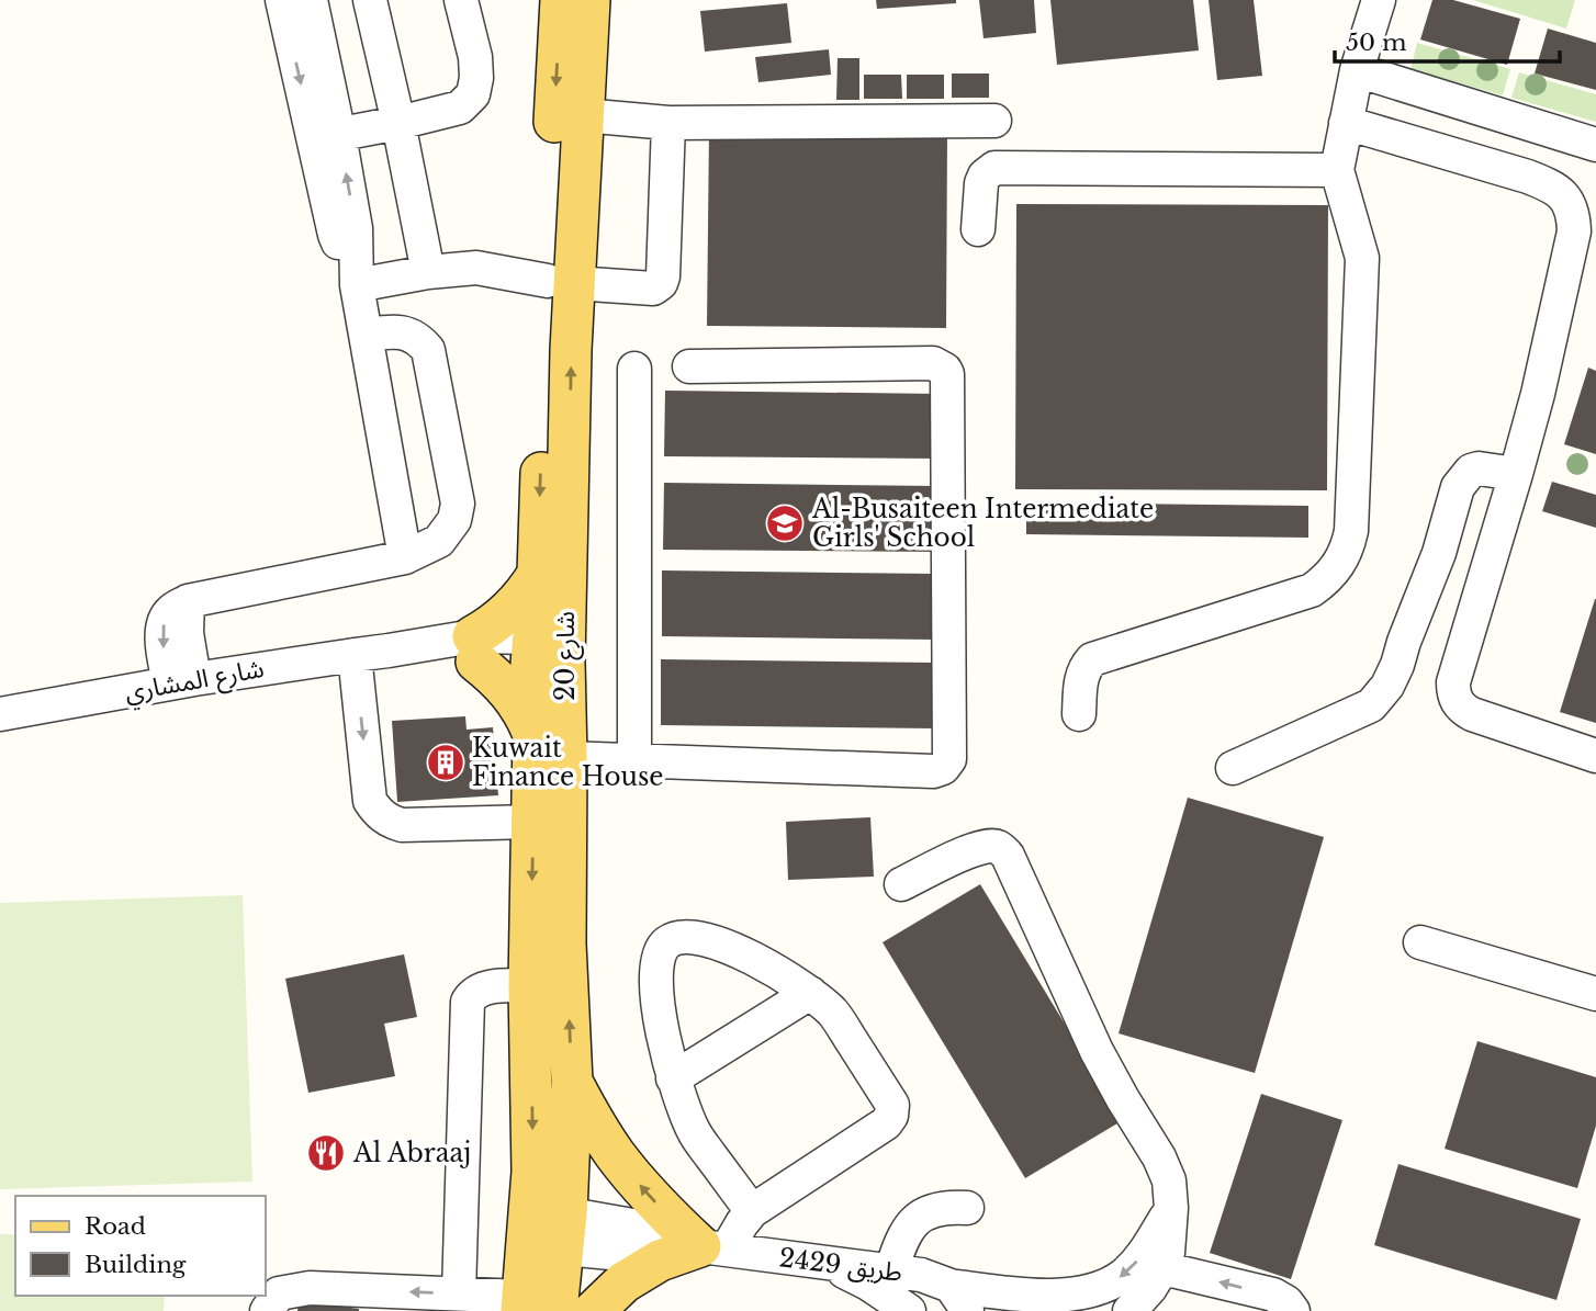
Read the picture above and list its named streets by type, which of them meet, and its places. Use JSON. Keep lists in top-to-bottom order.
{
  "streets": {
    "main road": ["شارع 20"],
    "street": ["شارع المشاري", "طريق 2429"]
  },
  "crossings": [
    ["شارع 20", "شارع المشاري"],
    ["شارع 20", "طريق 2429"]
  ],
  "places": {
    "school or university": ["Al-Busaiteen Intermediate Girls' School"],
    "building": ["Kuwait Finance House"],
    "restaurant": ["Al Abraaj"]
  },
  "legend": ["Road", "Building"],
  "scale_bar": "50 m"
}
